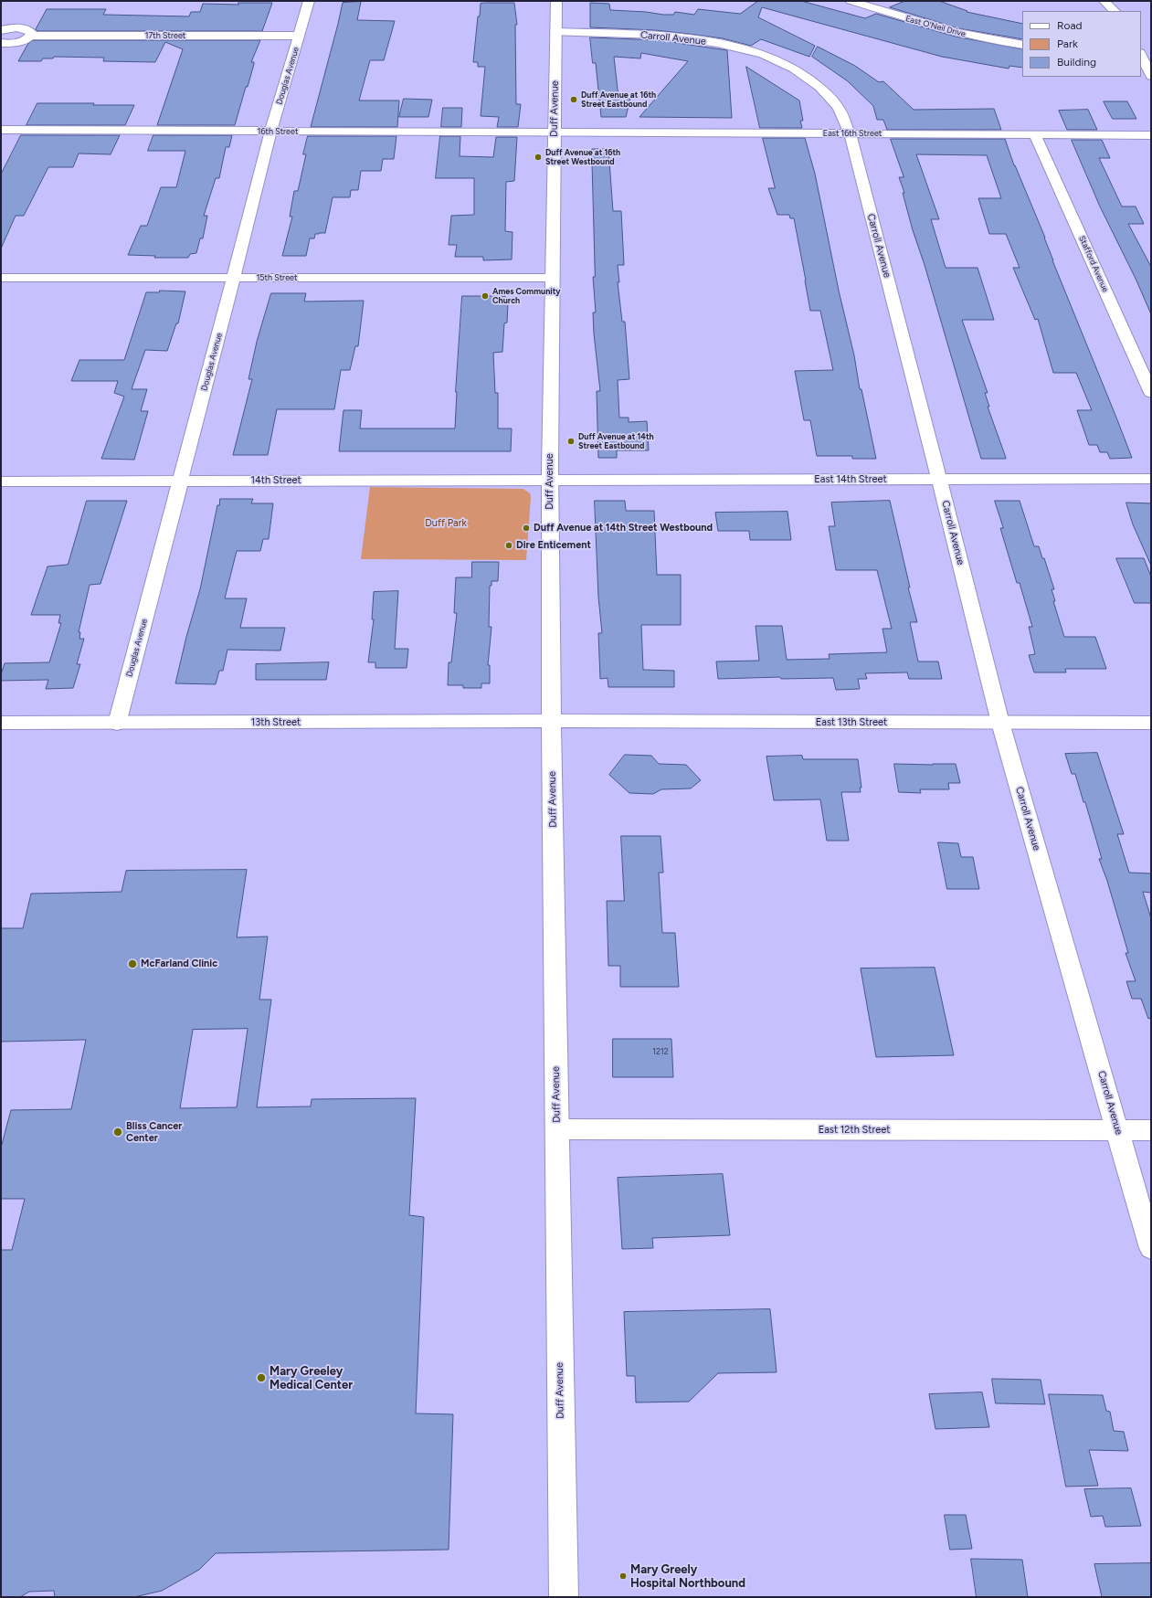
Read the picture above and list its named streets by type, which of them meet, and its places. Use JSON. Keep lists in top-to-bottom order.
{
  "streets": {
    "main road": ["Duff Avenue", "13th Street", "East 13th Street"],
    "street": [
      "East O'Neil Drive",
      "17th Street",
      "Carroll Avenue",
      "Douglas Avenue",
      "16th Street",
      "East 16th Street",
      "Stafford Avenue",
      "15th Street",
      "East 14th Street",
      "14th Street",
      "East 12th Street"
    ]
  },
  "crossings": [
    ["17th Street", "Douglas Avenue"],
    ["Carroll Avenue", "Duff Avenue"],
    ["Carroll Avenue", "East 16th Street"],
    ["Carroll Avenue", "East 14th Street"],
    ["Carroll Avenue", "East 13th Street"],
    ["Carroll Avenue", "East 12th Street"],
    ["Douglas Avenue", "16th Street"],
    ["Douglas Avenue", "15th Street"],
    ["Douglas Avenue", "14th Street"],
    ["Douglas Avenue", "13th Street"],
    ["Duff Avenue", "16th Street"],
    ["Duff Avenue", "East 16th Street"],
    ["Duff Avenue", "15th Street"],
    ["Duff Avenue", "East 14th Street"],
    ["Duff Avenue", "14th Street"],
    ["Duff Avenue", "13th Street"],
    ["Duff Avenue", "East 13th Street"],
    ["Duff Avenue", "East 12th Street"],
    ["16th Street", "East 16th Street"],
    ["East 16th Street", "Stafford Avenue"],
    ["East 14th Street", "14th Street"],
    ["13th Street", "East 13th Street"]
  ],
  "parks": ["Duff Park"],
  "places": [
    "Duff Avenue at 16th Street Eastbound",
    "Duff Avenue at 16th Street Westbound",
    "Ames Community Church",
    "Duff Avenue at 14th Street Eastbound",
    "Duff Avenue at 14th Street Westbound",
    "Dire Enticement",
    "McFarland Clinic",
    "Bliss Cancer Center",
    "Mary Greeley Medical Center",
    "Mary Greely Hospital Northbound"
  ],
  "house_numbers": ["1212"],
  "legend": ["Road", "Park", "Building"]
}
